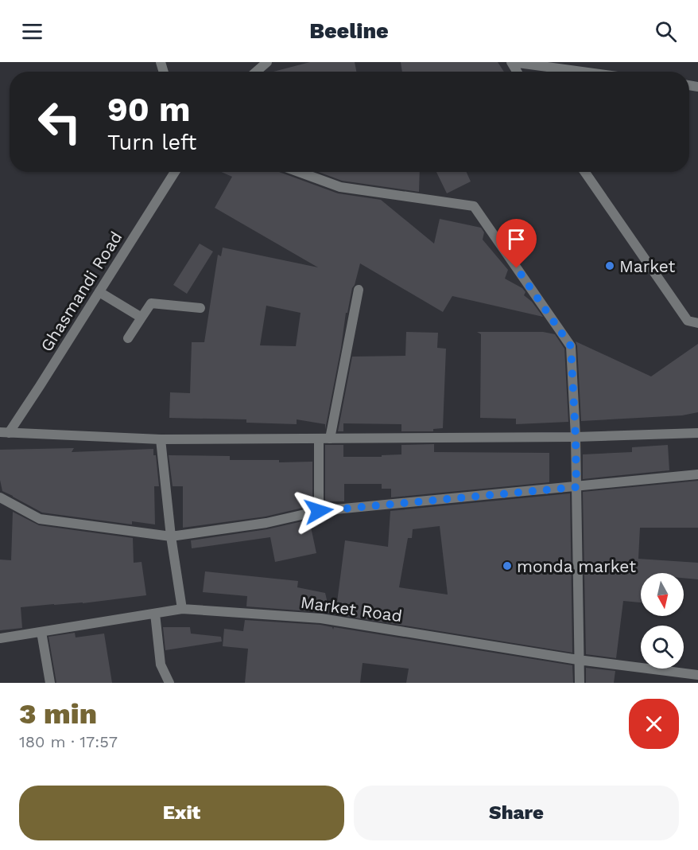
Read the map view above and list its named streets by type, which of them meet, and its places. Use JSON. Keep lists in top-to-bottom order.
{
  "streets": {
    "street": ["Ghasmandi Road", "Market Road"]
  },
  "places": ["Market", "monda market"],
  "north": "bottom",
  "page": {
    "header": "Beeline",
    "turn": ["90 m", "Turn left"],
    "heading": ["3 min", "180 m · 17:57"],
    "buttons": ["Exit", "Share"]
  }
}
